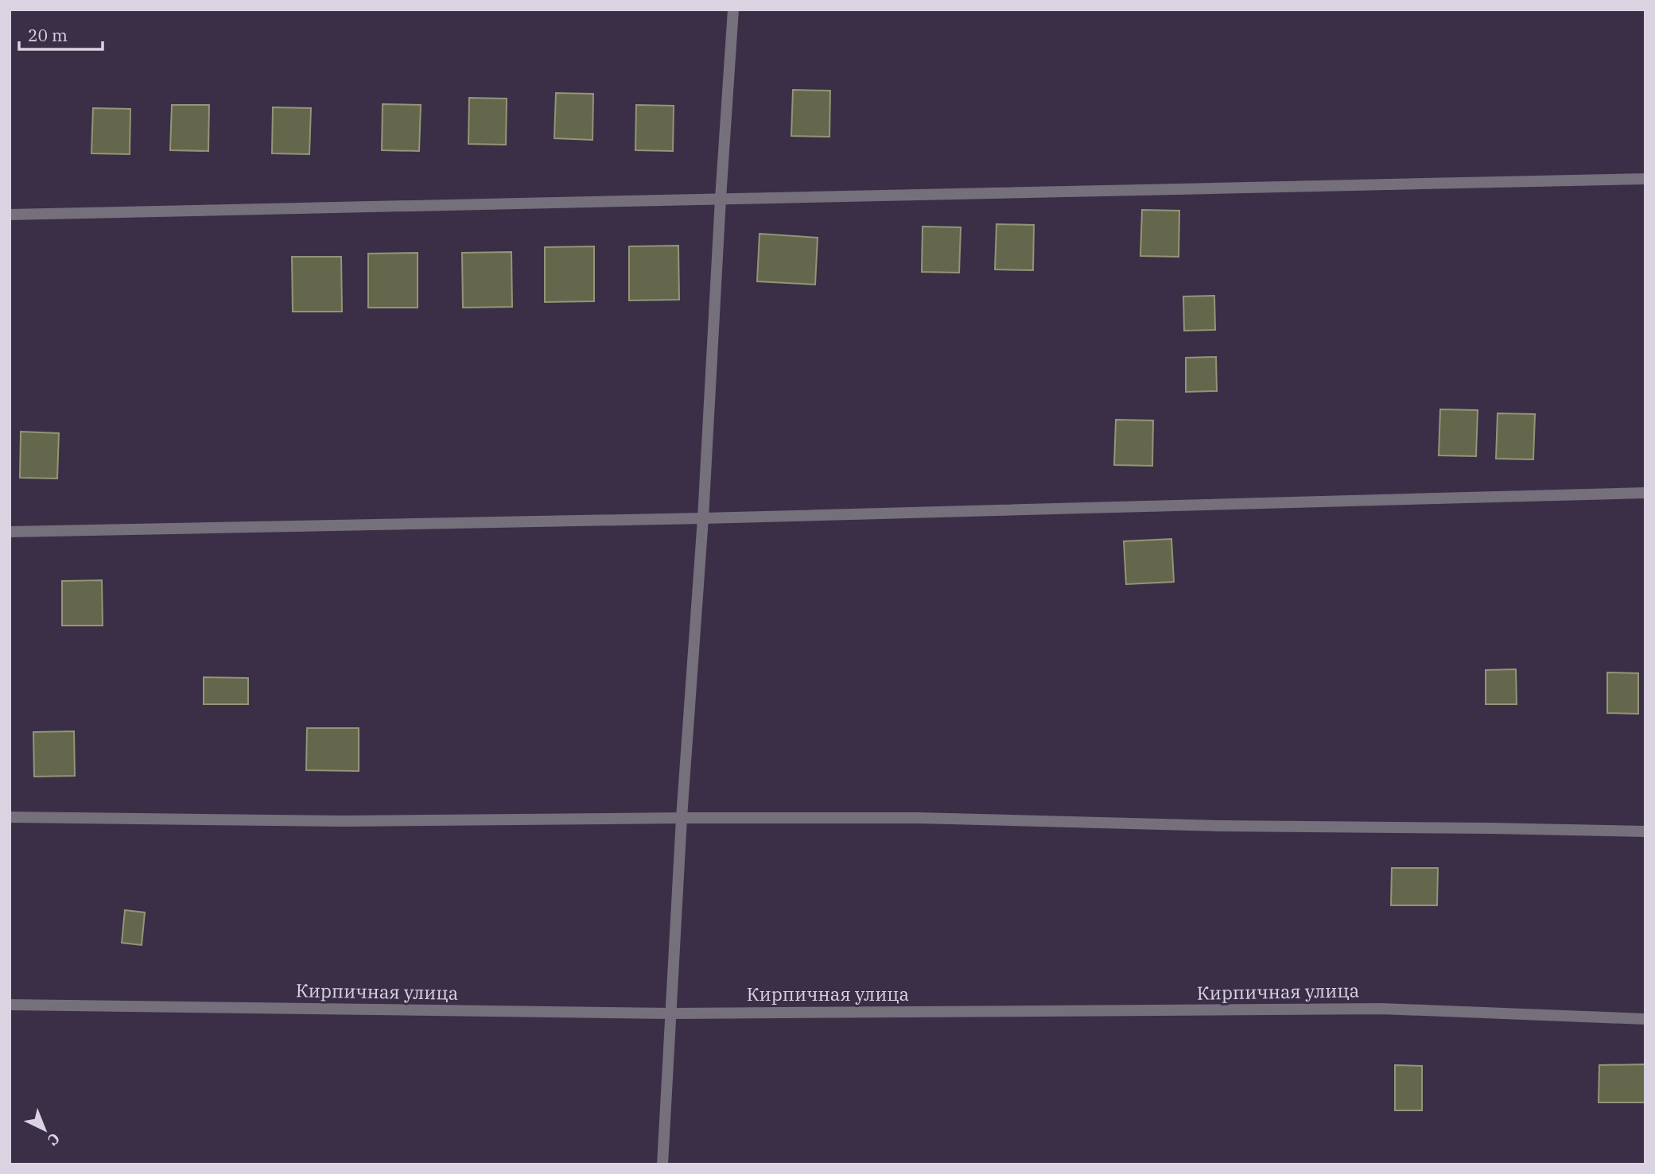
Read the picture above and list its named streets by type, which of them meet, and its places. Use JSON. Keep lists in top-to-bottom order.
{
  "streets": {
    "street": ["Кирпичная улица"]
  },
  "scale_bar": "20 m",
  "north": "bottom right"
}
